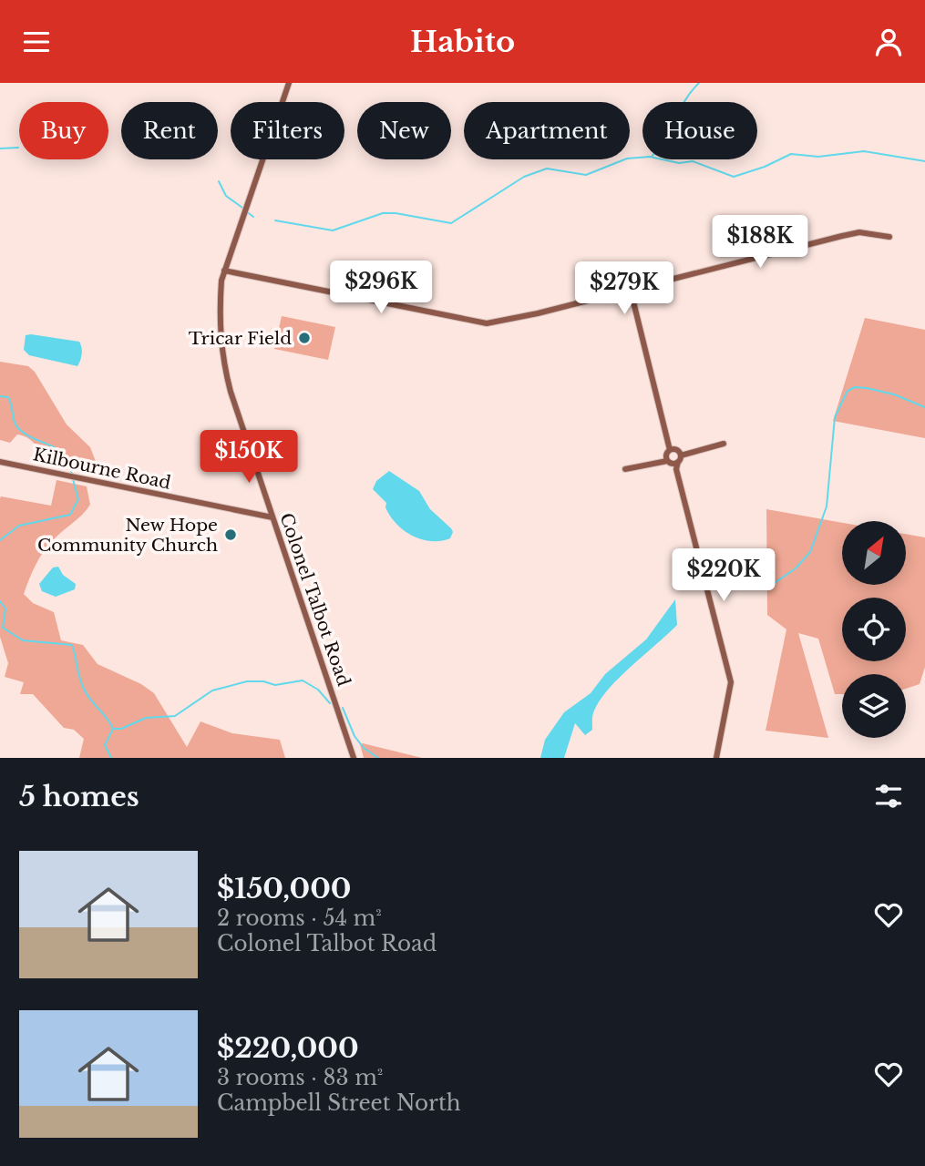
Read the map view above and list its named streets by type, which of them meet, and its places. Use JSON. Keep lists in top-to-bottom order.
{
  "streets": {
    "street": ["Kilbourne Road", "Colonel Talbot Road"]
  },
  "crossings": [
    ["Kilbourne Road", "Colonel Talbot Road"]
  ],
  "places": ["Tricar Field", "New Hope Community Church"],
  "north": "top right",
  "page": {
    "header": "Habito",
    "chip": [
      "Buy",
      "Rent",
      "Filters",
      "New",
      "Apartment",
      "House"
    ],
    "price": [
      "$188K",
      "$296K",
      "$279K",
      "$150K",
      "$220K"
    ],
    "heading": "5 homes",
    "list": [
      {
        "name": "$150,000",
        "note": "2 rooms · 54 m² · Colonel Talbot Road"
      },
      {
        "name": "$220,000",
        "note": "3 rooms · 83 m² · Campbell Street North"
      }
    ]
  }
}
